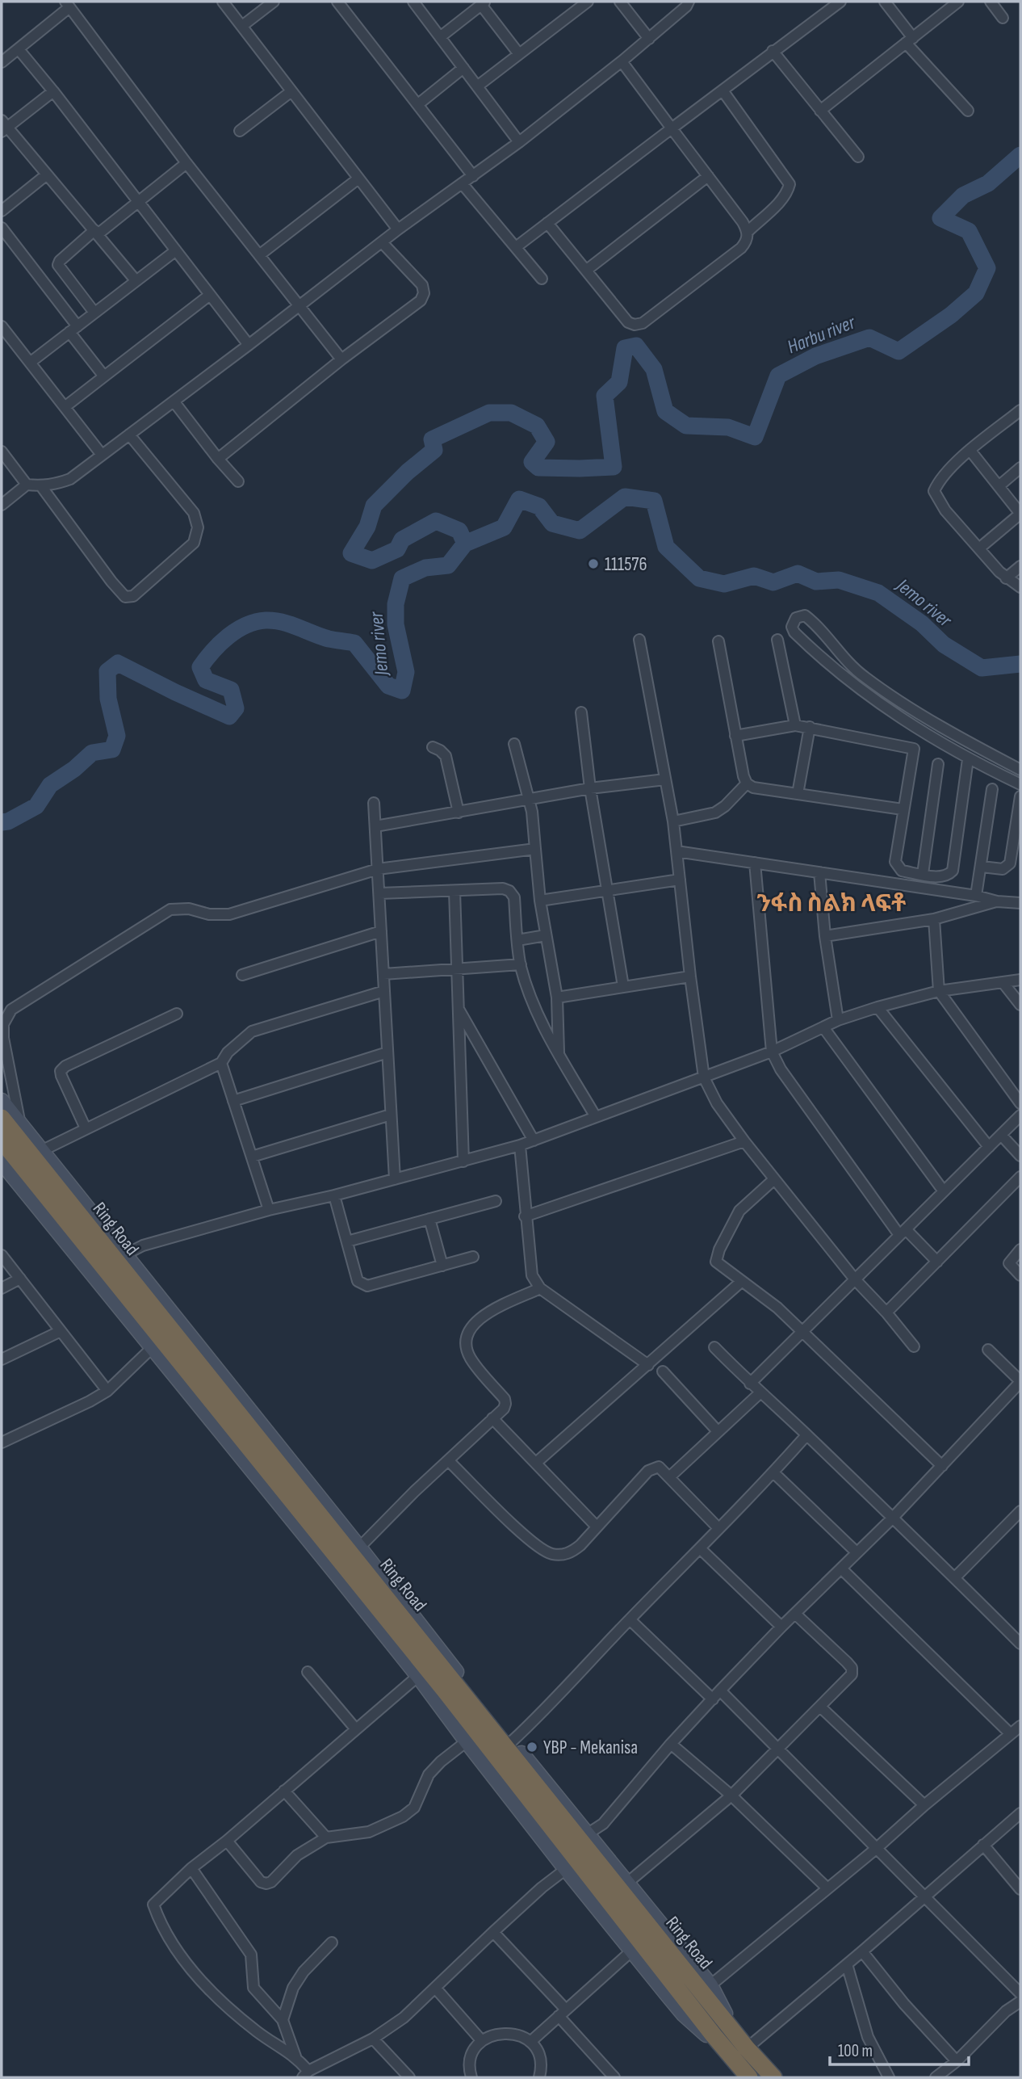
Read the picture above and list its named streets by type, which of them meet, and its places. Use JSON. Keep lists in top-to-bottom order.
{
  "streets": {
    "highway": ["Ring Road"]
  },
  "districts": ["ንፋስ ስልክ ላፍቶ"],
  "water": ["Harbu river", "Jemo river"],
  "places": ["111576", "YBP - Mekanisa"],
  "scale_bar": "100 m"
}
